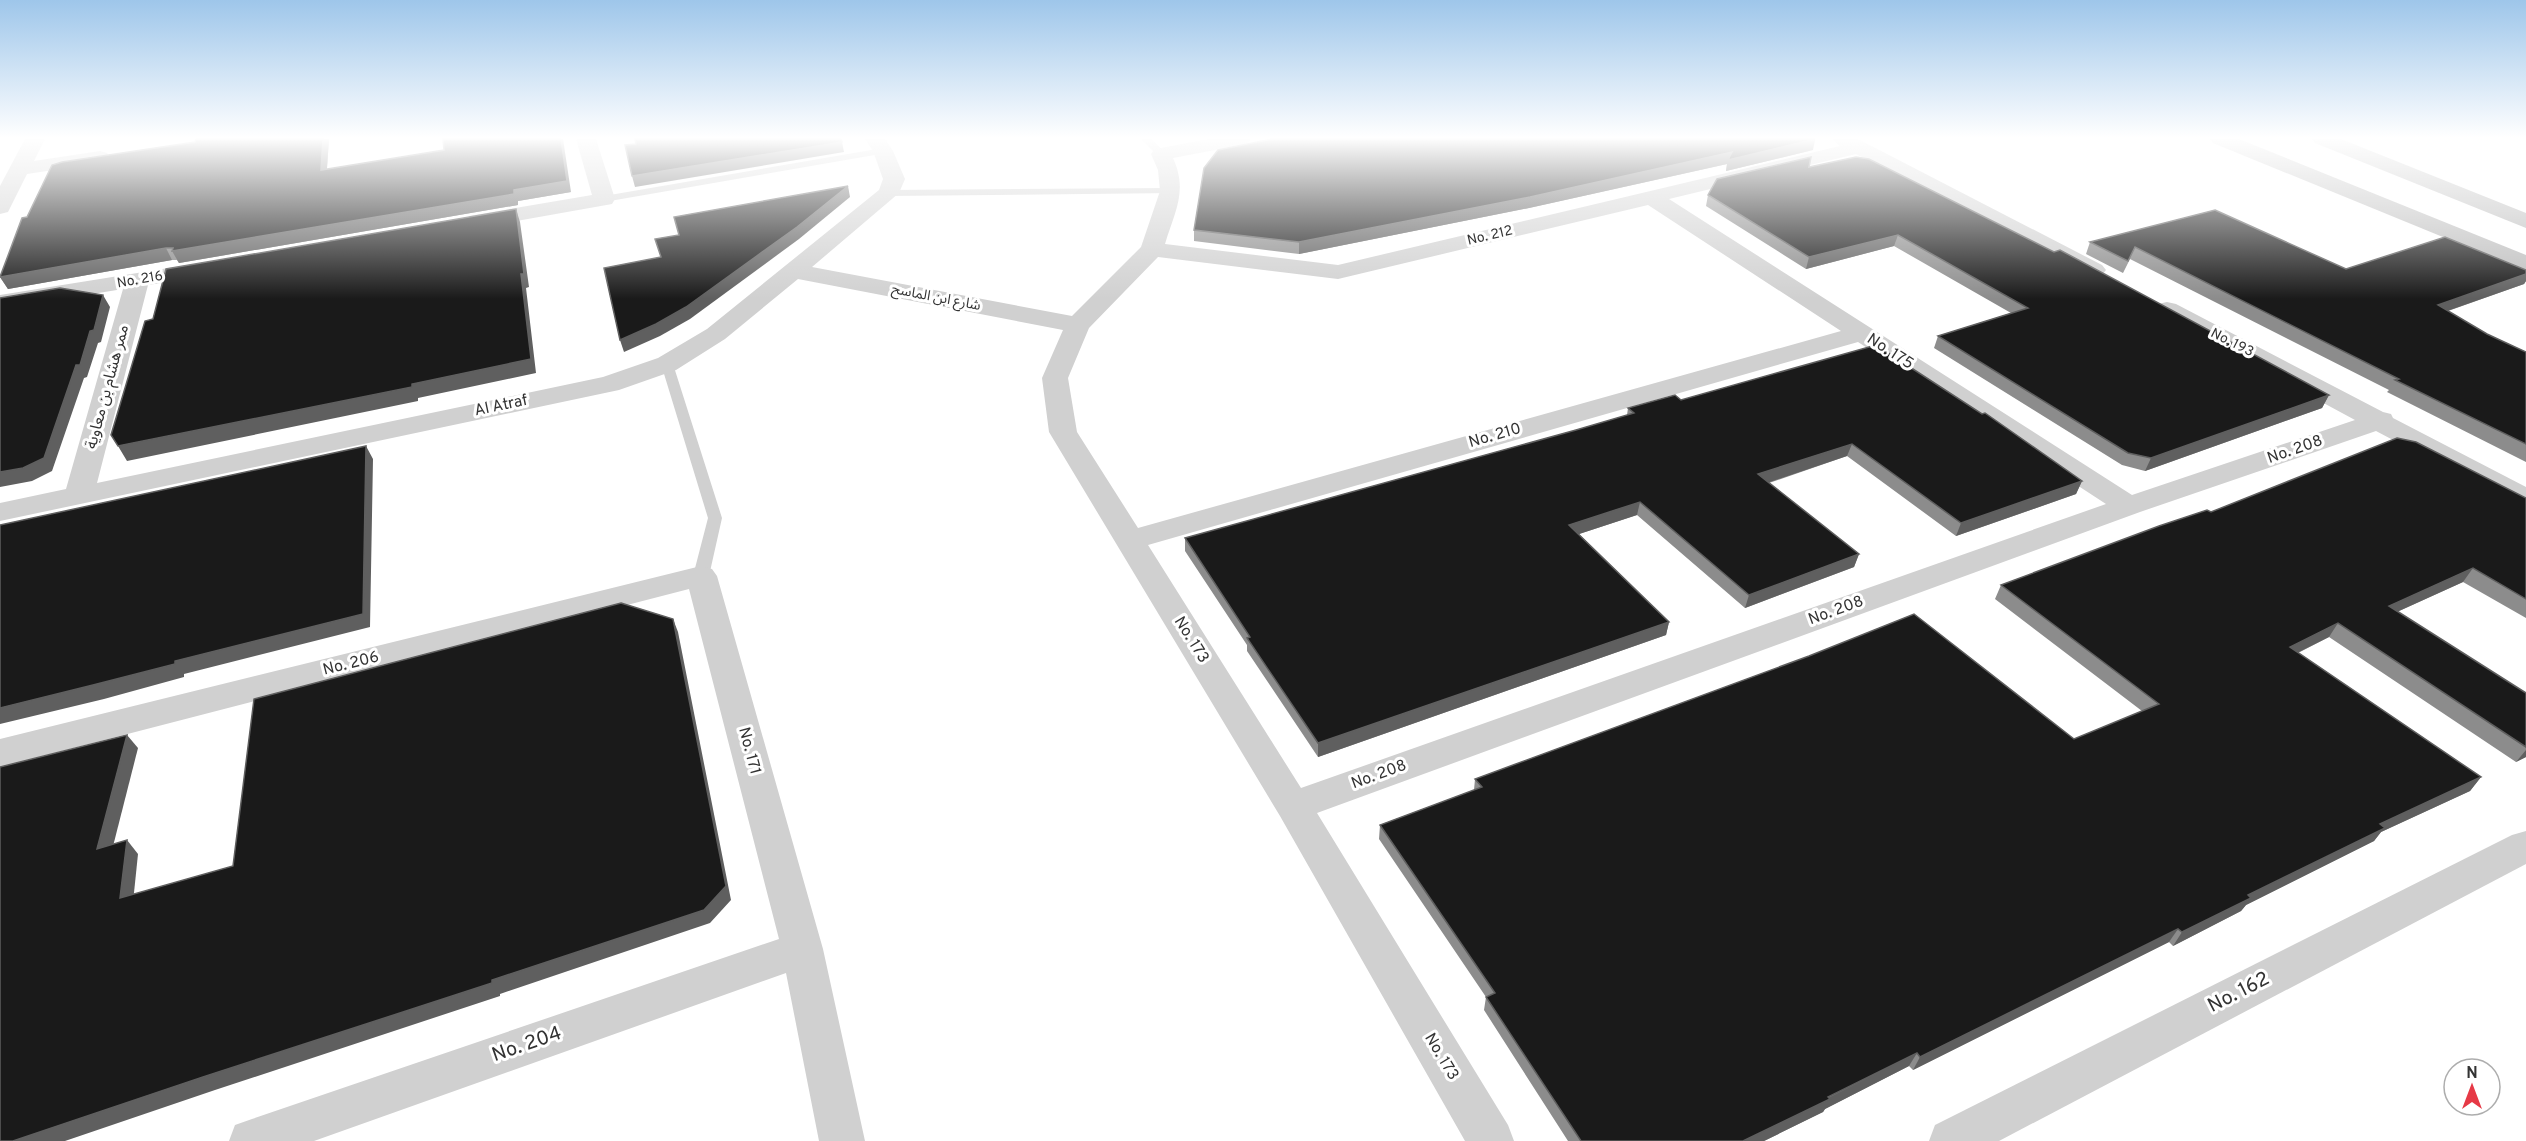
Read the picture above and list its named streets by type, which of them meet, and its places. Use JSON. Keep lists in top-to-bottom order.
{
  "streets": {
    "street": [
      "No. 212",
      "No. 216",
      "شارع ابن الماسح",
      "No. 193",
      "No. 175",
      "ممر هشام بن معاوية",
      "Al Atraf",
      "No. 210",
      "No. 208",
      "No. 173",
      "No. 206",
      "No. 171",
      "No. 162",
      "No. 204"
    ]
  },
  "crossings": [
    ["No. 212", "No. 175"],
    ["No. 212", "No. 173"],
    ["No. 216", "ممر هشام بن معاوية"],
    ["شارع ابن الماسح", "Al Atraf"],
    ["شارع ابن الماسح", "No. 173"],
    ["No. 193", "No. 208"],
    ["No. 175", "No. 210"],
    ["No. 175", "No. 208"],
    ["ممر هشام بن معاوية", "Al Atraf"],
    ["Al Atraf", "No. 171"],
    ["No. 210", "No. 173"],
    ["No. 208", "No. 173"],
    ["No. 206", "No. 171"],
    ["No. 171", "No. 204"]
  ],
  "north": "top"
}
